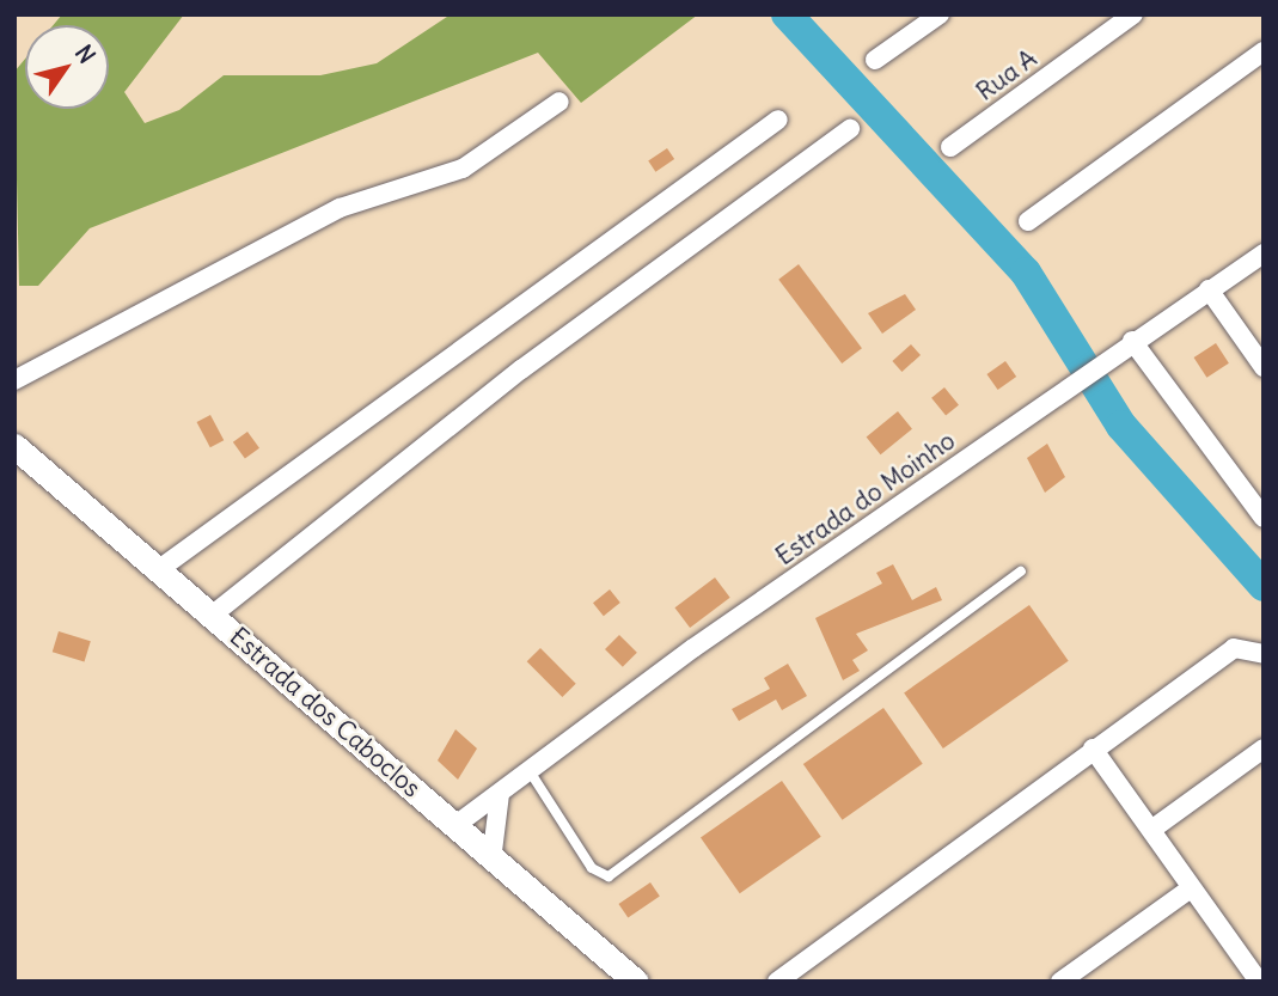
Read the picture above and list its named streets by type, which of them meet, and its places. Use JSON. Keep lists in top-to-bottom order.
{
  "streets": {
    "street": ["Rua A", "Estrada do Moinho", "Estrada dos Caboclos"]
  },
  "crossings": [
    ["Estrada do Moinho", "Estrada dos Caboclos"]
  ],
  "north": "top right"
}
